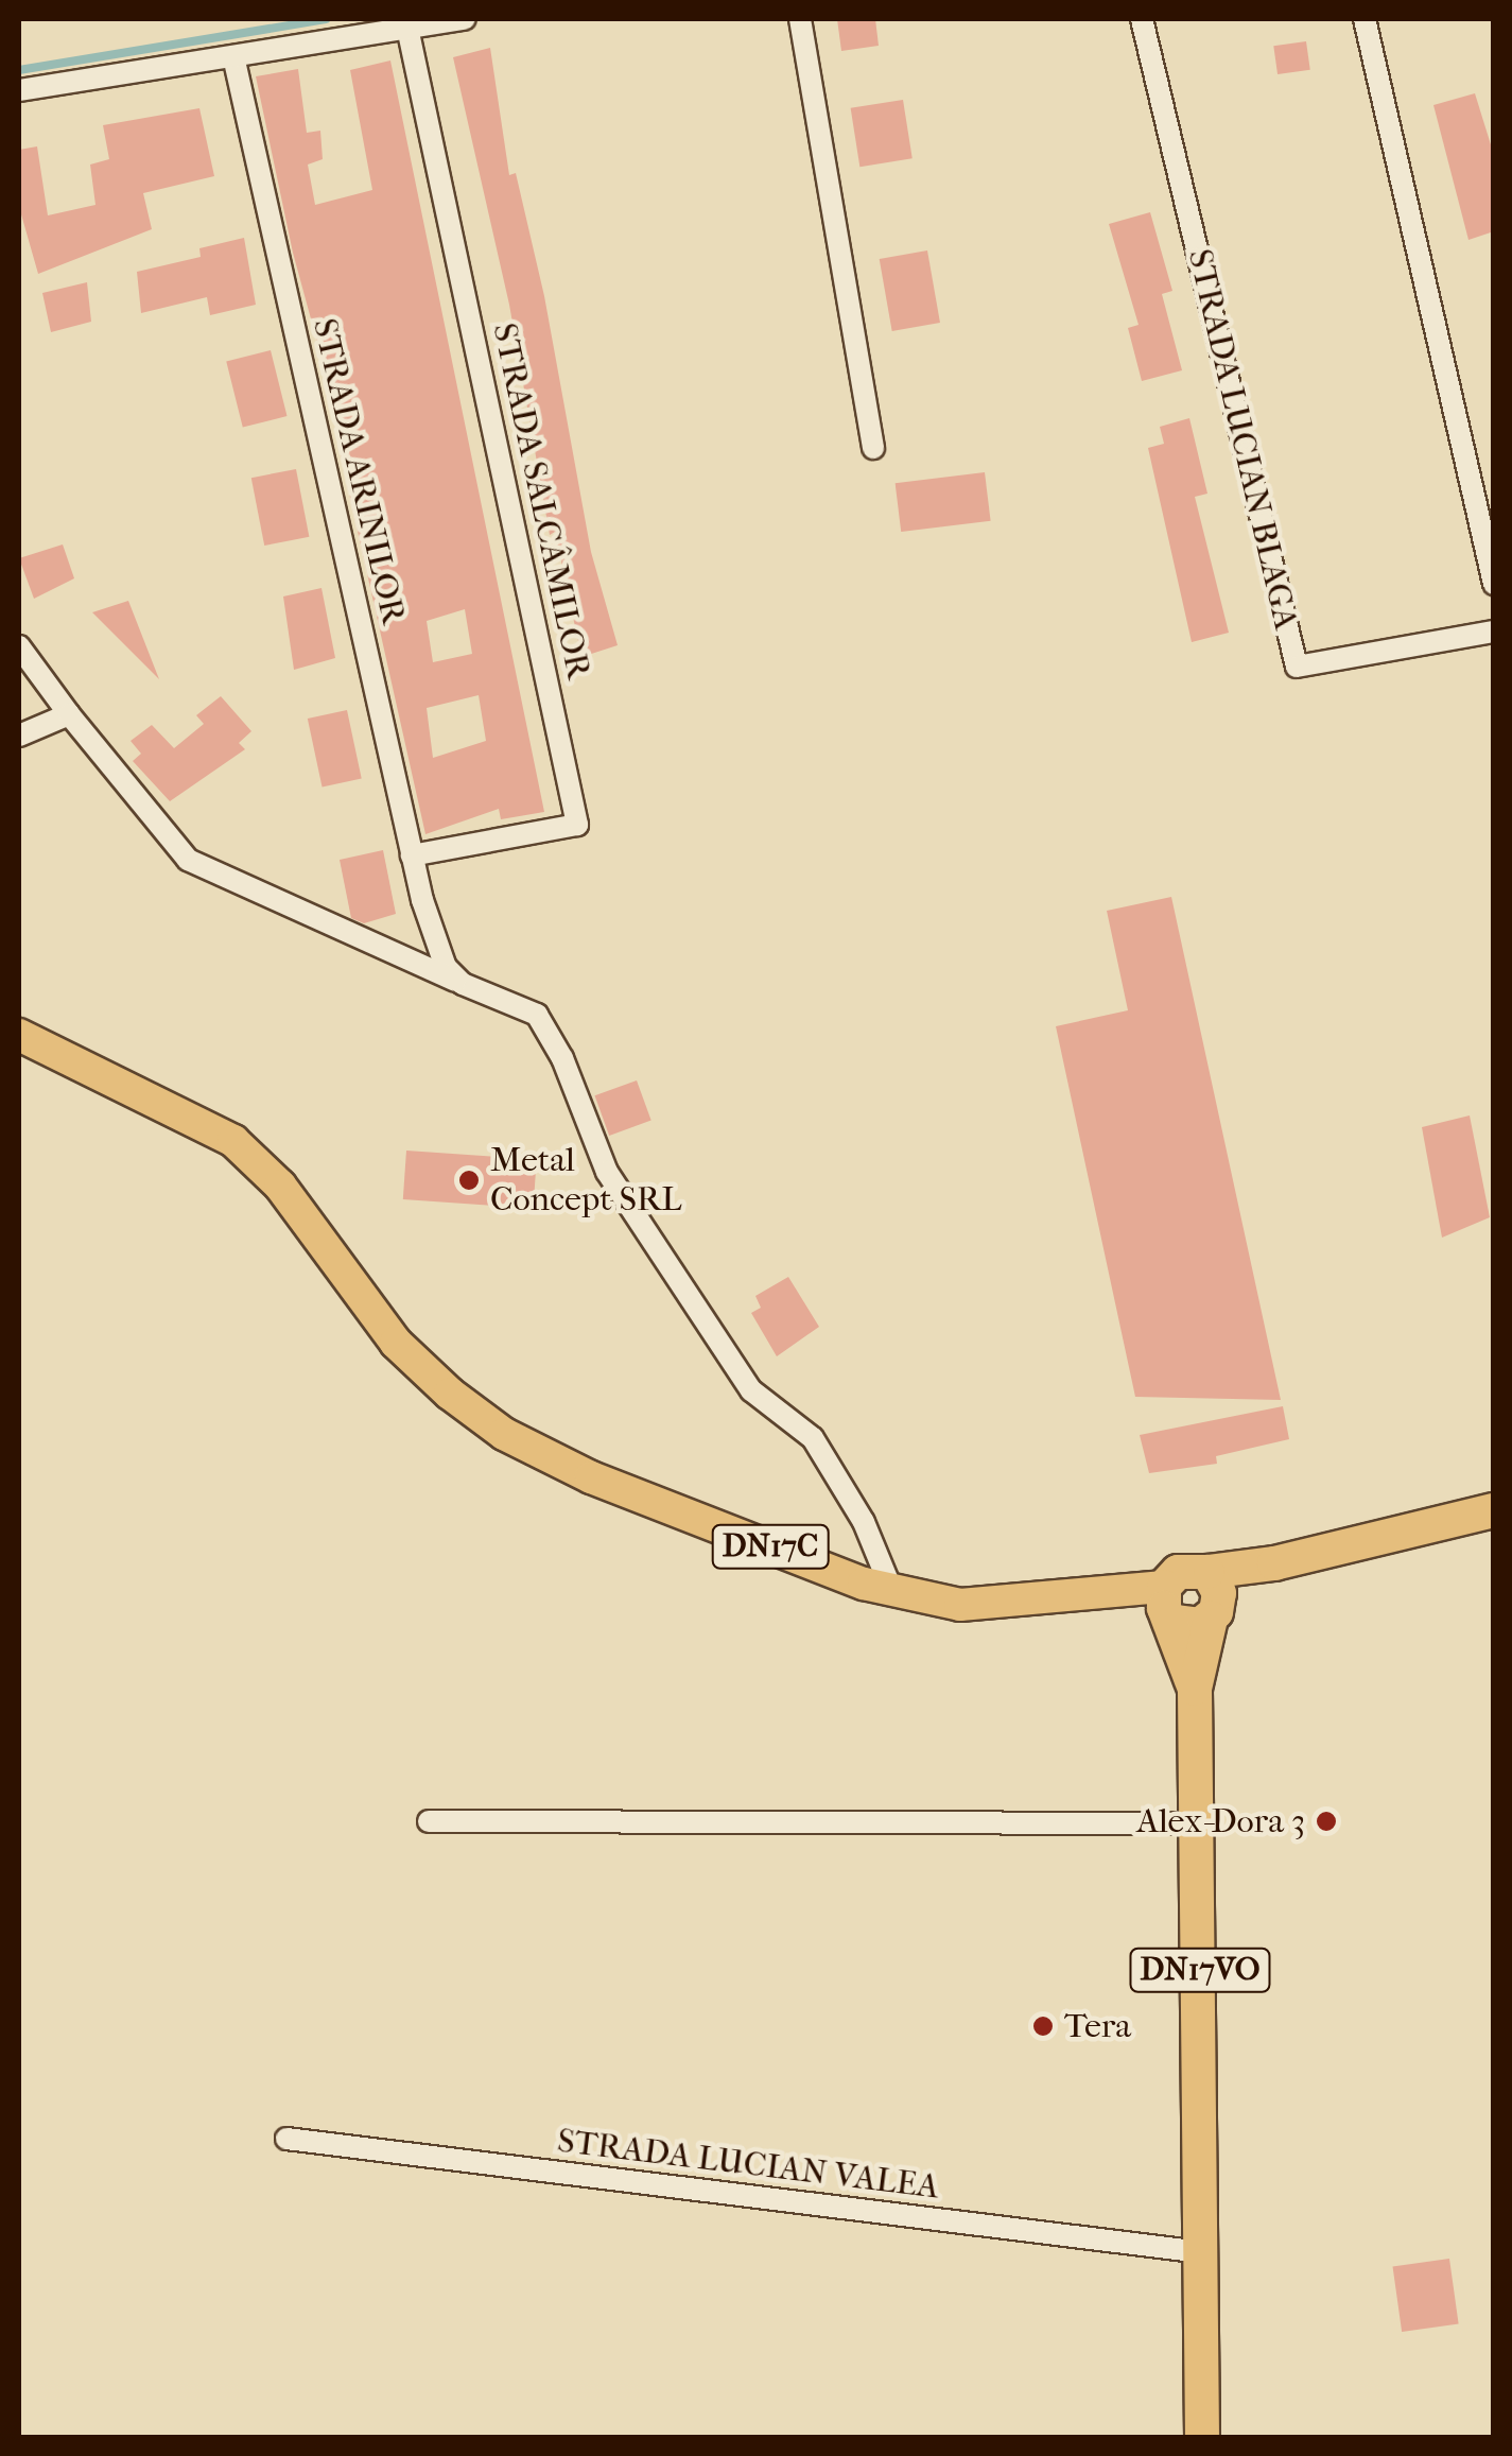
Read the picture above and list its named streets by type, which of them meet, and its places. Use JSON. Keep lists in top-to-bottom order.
{
  "streets": {
    "highway": ["DN17C", "DN17VO"],
    "street": [
      "STRADA LUCIAN BLAGA",
      "STRADA ARINILOR",
      "STRADA SALCÂMILOR",
      "STRADA LUCIAN VALEA"
    ]
  },
  "crossings": [
    ["STRADA ARINILOR", "STRADA SALCÂMILOR"],
    ["DN17C", "DN17VO"],
    ["DN17VO", "STRADA LUCIAN VALEA"]
  ],
  "places": ["Metal Concept SRL", "Alex-Dora 3", "Tera"]
}
